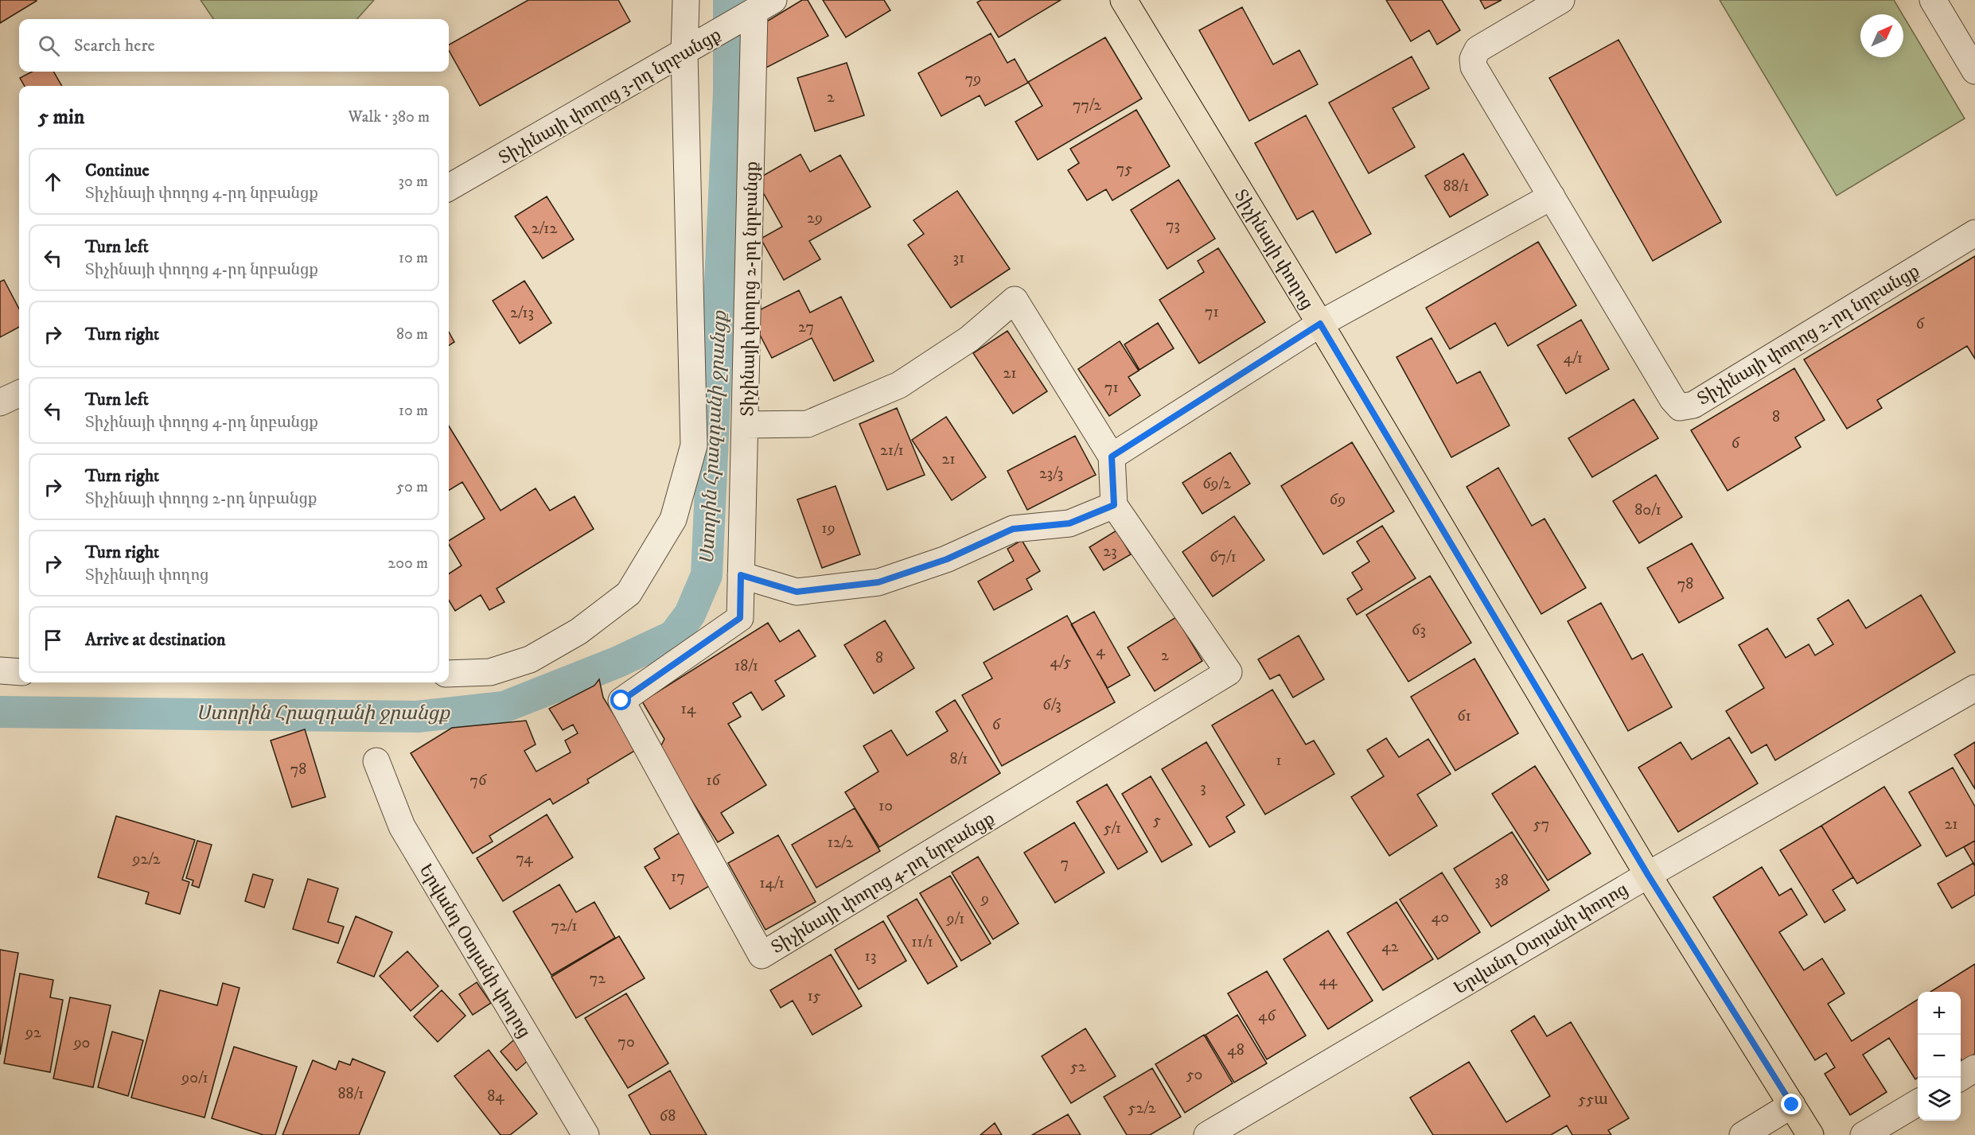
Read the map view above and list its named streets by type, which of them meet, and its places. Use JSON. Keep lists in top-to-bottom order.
{
  "streets": {
    "main road": ["Տիչինայի փողոց"],
    "street": [
      "Տիչինայի փողոց 3-րդ նրբանցք",
      "Տիչինայի փողոց 2-րդ նրբանցք",
      "Տիչինայի փողոց 4-րդ նրբանցք",
      "Երվանդ Օտյանի փողոց"
    ]
  },
  "crossings": [
    ["Տիչինայի փողոց 3-րդ նրբանցք", "Տիչինայի փողոց 2-րդ նրբանցք"],
    ["Տիչինայի փողոց", "Երվանդ Օտյանի փողոց"],
    ["Տիչինայի փողոց 2-րդ նրբանցք", "Տիչինայի փողոց 4-րդ նրբանցք"]
  ],
  "water": ["Ստորին Հրազդանի ջրանցք"],
  "house_numbers": [
    "79",
    "2",
    "77/2",
    "75",
    "88/1",
    "29",
    "73",
    "2/12",
    "31",
    "71",
    "2/13",
    "6",
    "27",
    "4/1",
    "21",
    "71",
    "8",
    "6",
    "21/1",
    "21",
    "23/3",
    "69/2",
    "69",
    "80/1",
    "19",
    "23",
    "67/1",
    "78",
    "63",
    "4",
    "2",
    "8",
    "4/5",
    "18/1",
    "6/3",
    "14",
    "61",
    "6",
    "8/1",
    "1",
    "78",
    "76",
    "16",
    "3",
    "10",
    "5",
    "57",
    "21",
    "5/1",
    "12/2",
    "74",
    "92/2",
    "7",
    "17",
    "38",
    "14/1",
    "9",
    "40",
    "9/1",
    "72/1",
    "11/1",
    "42",
    "13",
    "72",
    "44",
    "15",
    "46",
    "92",
    "70",
    "90",
    "48",
    "52",
    "50",
    "90/1",
    "88/1",
    "84",
    "55ա",
    "52/2",
    "68"
  ],
  "north": "top right",
  "page": {
    "search": "Search here",
    "heading": ["5 min", "Walk · 380 m"],
    "list": [
      ["Continue", "Տիչինայի փողոց 4-րդ նրբանցք", "30 m"],
      ["Turn left", "Տիչինայի փողոց 4-րդ նրբանցք", "10 m"],
      ["Turn right", "80 m"],
      ["Turn left", "Տիչինայի փողոց 4-րդ նրբանցք", "10 m"],
      ["Turn right", "Տիչինայի փողոց 2-րդ նրբանցք", "50 m"],
      ["Turn right", "Տիչինայի փողոց", "200 m"],
      "Arrive at destination"
    ],
    "map_buttons": ["+", "−"]
  }
}
